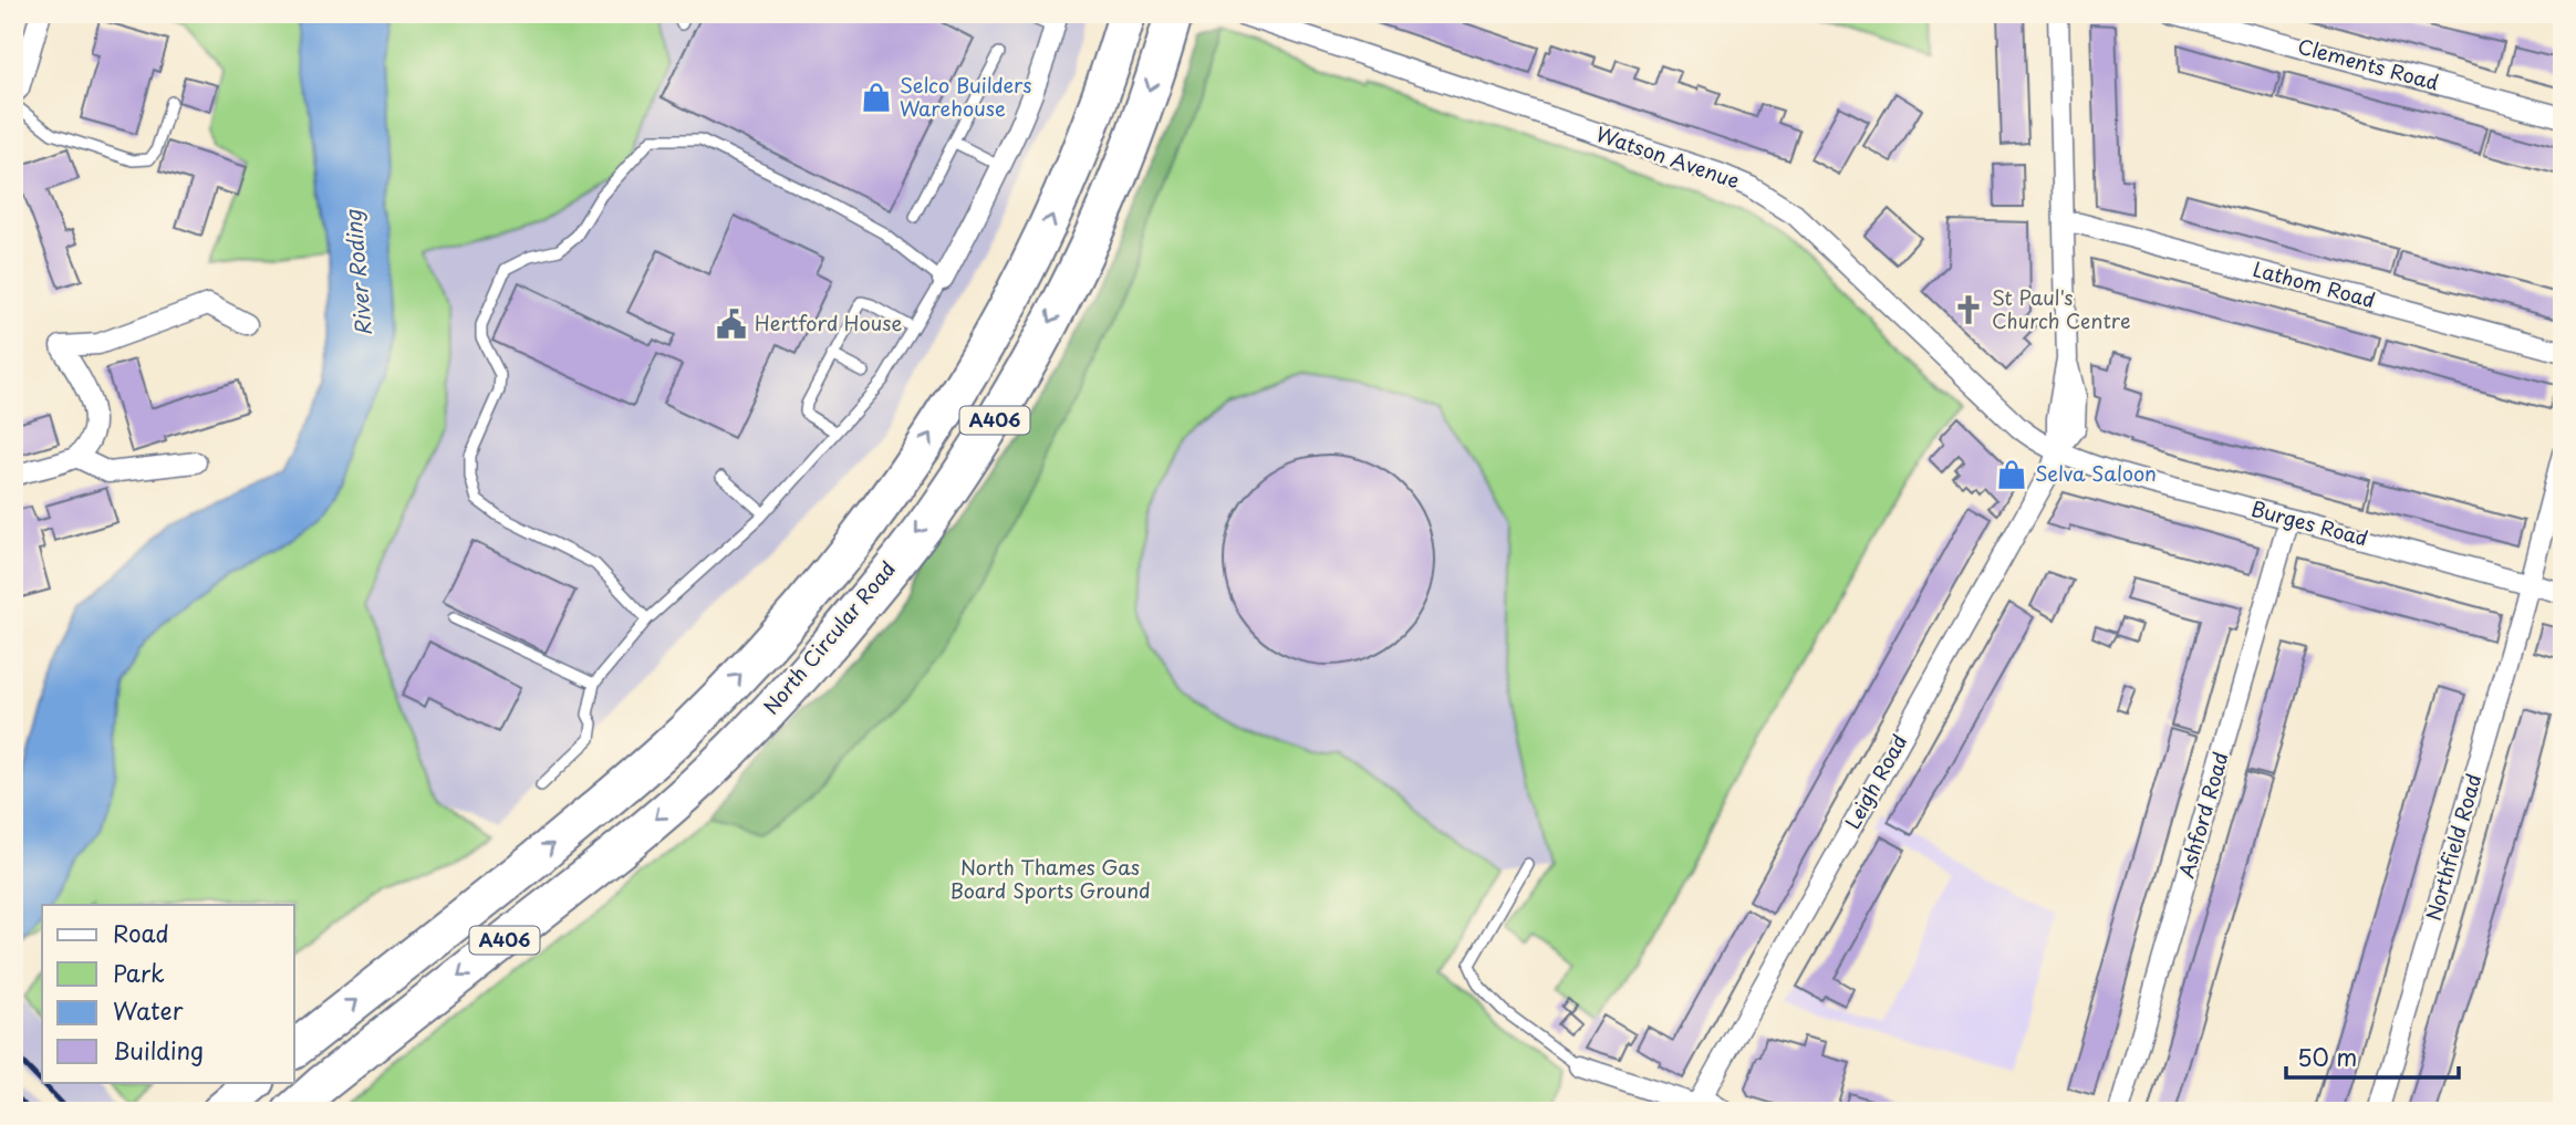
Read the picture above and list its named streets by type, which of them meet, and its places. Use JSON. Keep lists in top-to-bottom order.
{
  "streets": {
    "highway": ["A406", "North Circular Road"],
    "street": [
      "Clements Road",
      "Watson Avenue",
      "Lathom Road",
      "Burges Road",
      "Leigh Road",
      "Ashford Road",
      "Northfield Road"
    ]
  },
  "crossings": [
    ["Watson Avenue", "Burges Road"],
    ["Watson Avenue", "Leigh Road"],
    ["Burges Road", "Leigh Road"],
    ["Burges Road", "Ashford Road"],
    ["Burges Road", "Northfield Road"]
  ],
  "water": ["River Roding"],
  "parks": ["North Thames Gas Board Sports Ground"],
  "places": {
    "shop": ["Selco Builders Warehouse", "Selva Saloon"],
    "church": ["St Paul's Church Centre"],
    "public building": ["Hertford House"]
  },
  "legend": [
    "Road",
    "Park",
    "Water",
    "Building"
  ],
  "scale_bar": "50 m"
}
